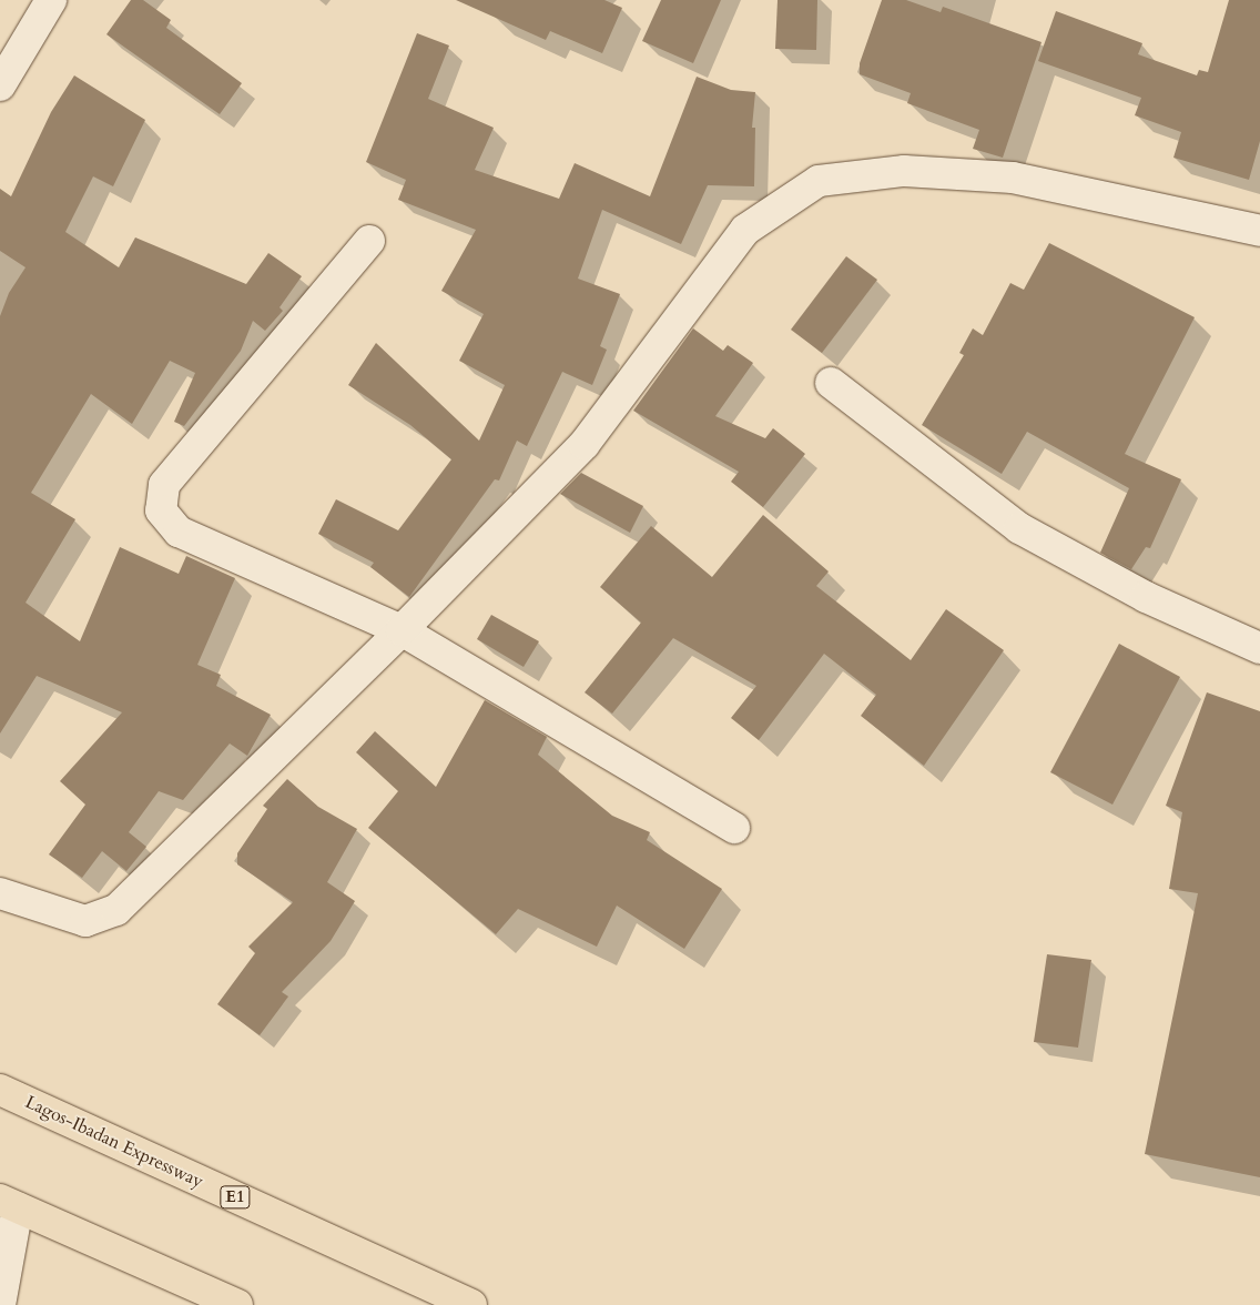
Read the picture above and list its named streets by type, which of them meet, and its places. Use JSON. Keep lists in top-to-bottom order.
{
  "streets": {
    "highway": ["Lagos-Ibadan Expressway", "E1"]
  }
}
